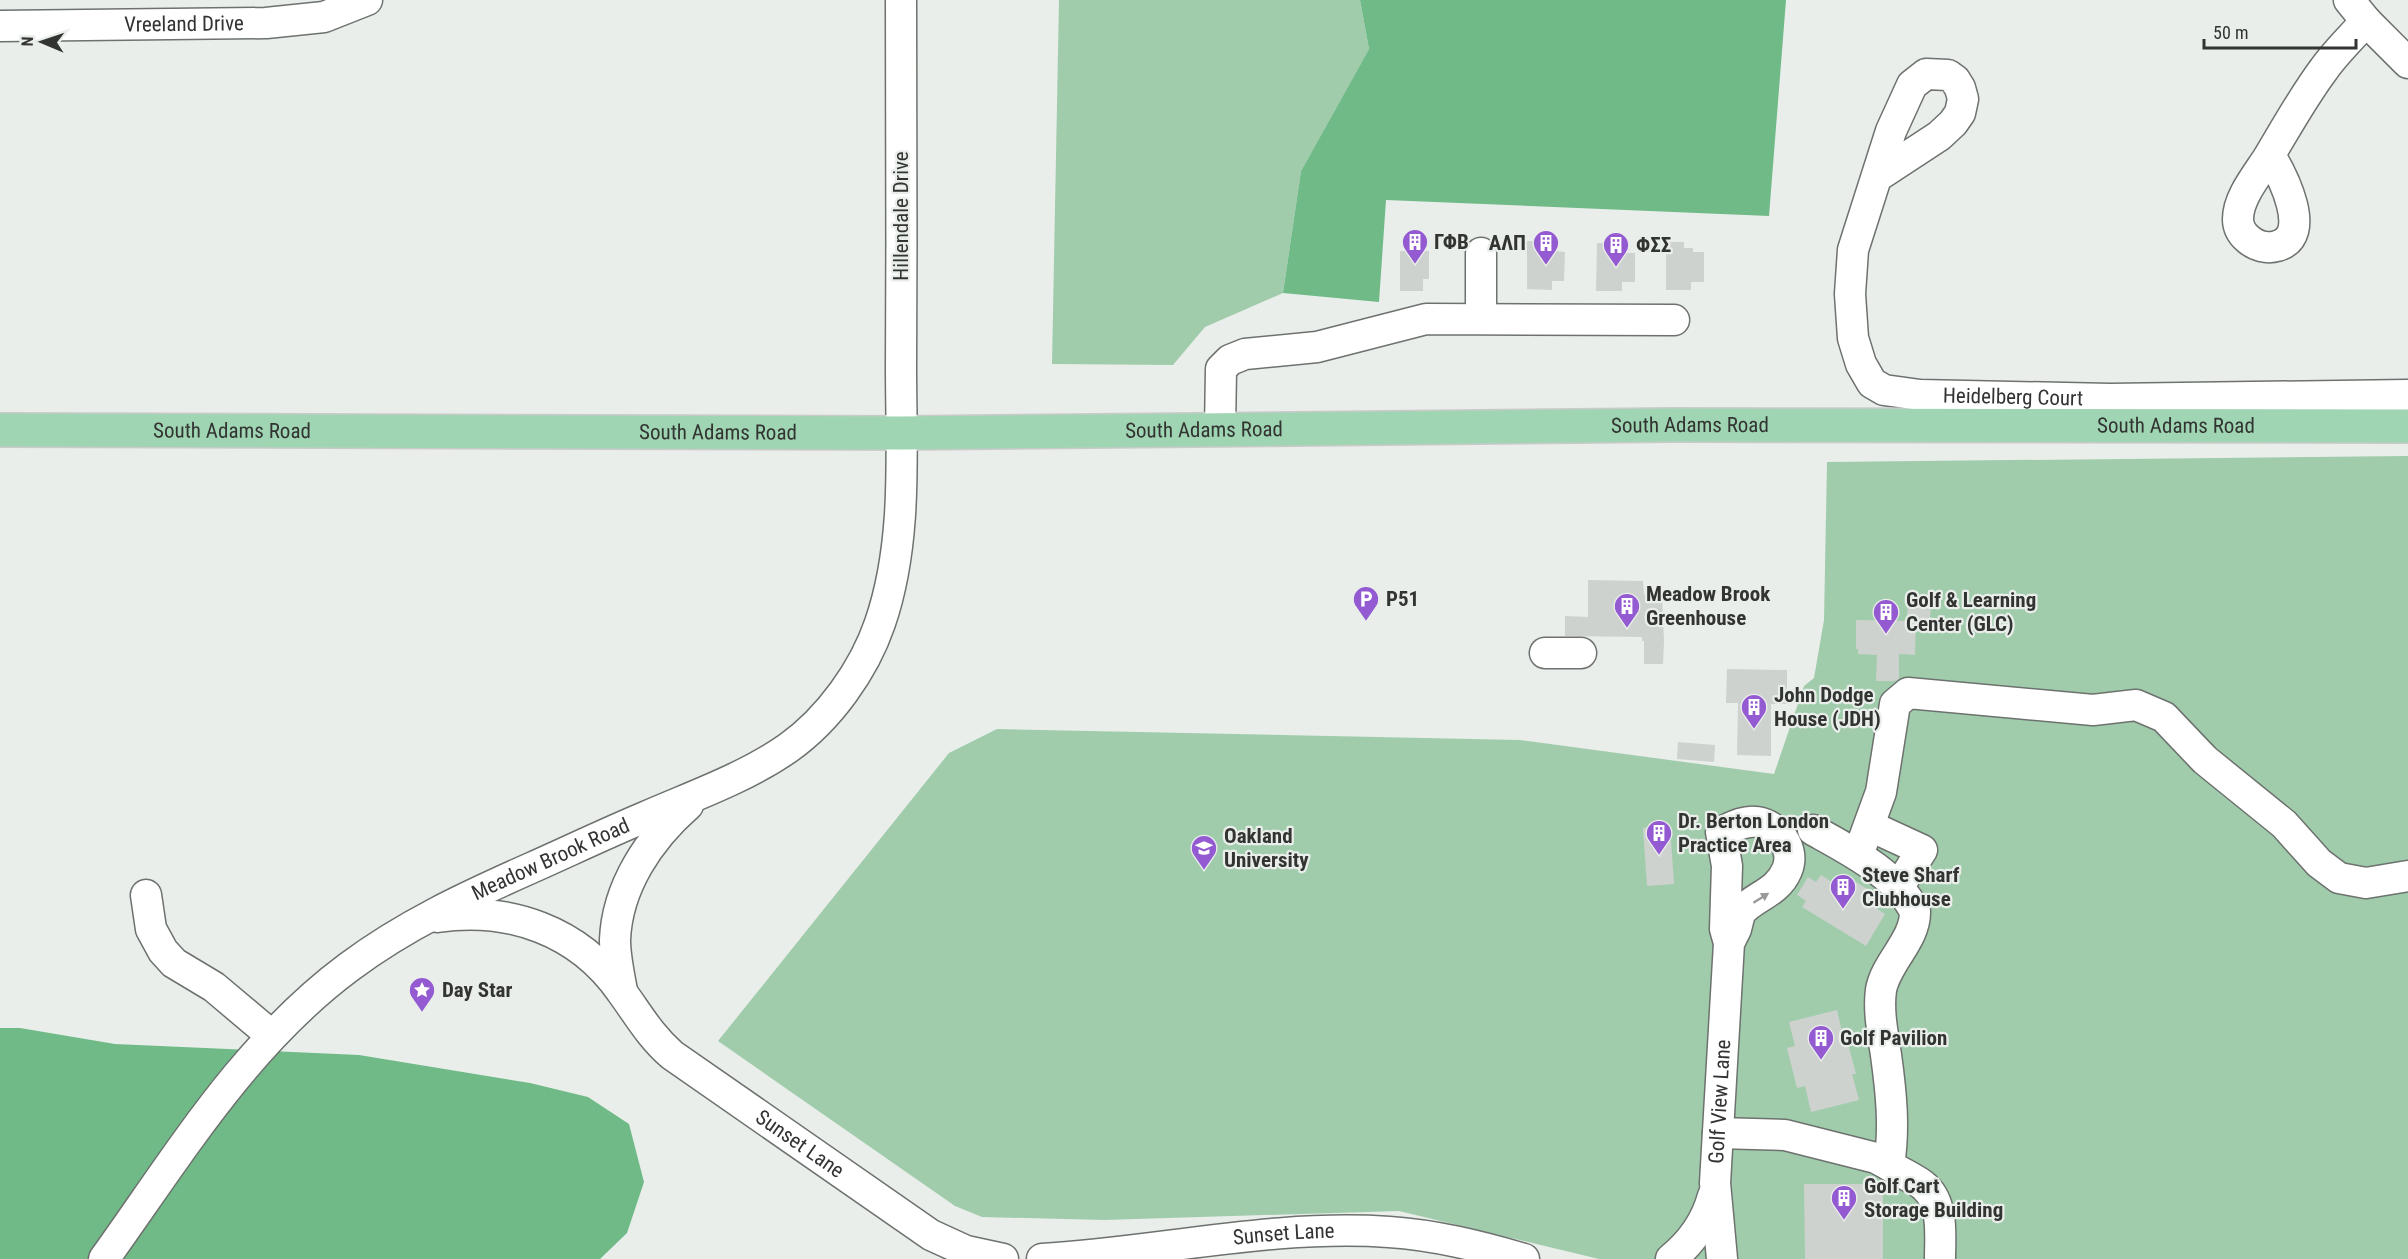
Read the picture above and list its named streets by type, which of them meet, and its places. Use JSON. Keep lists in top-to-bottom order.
{
  "streets": {
    "main road": ["South Adams Road"],
    "street": [
      "Vreeland Drive",
      "Hillendale Drive",
      "Heidelberg Court",
      "Meadow Brook Road",
      "Golf View Lane",
      "Sunset Lane"
    ]
  },
  "crossings": [
    ["Hillendale Drive", "South Adams Road"],
    ["Hillendale Drive", "Meadow Brook Road"],
    ["South Adams Road", "Meadow Brook Road"],
    ["Meadow Brook Road", "Sunset Lane"]
  ],
  "places": {
    "building": [
      "ΓΦB",
      "AΛΠ",
      "ΦΣΣ",
      "Meadow Brook Greenhouse",
      "Golf & Learning Center (GLC)",
      "John Dodge House (JDH)",
      "Dr. Berton London Practice Area",
      "Steve Sharf Clubhouse",
      "Golf Pavilion",
      "Golf Cart Storage Building"
    ],
    "parking": ["P51"],
    "school or university": ["Oakland University"],
    "place": ["Day Star"]
  },
  "scale_bar": "50 m",
  "north": "left"
}
